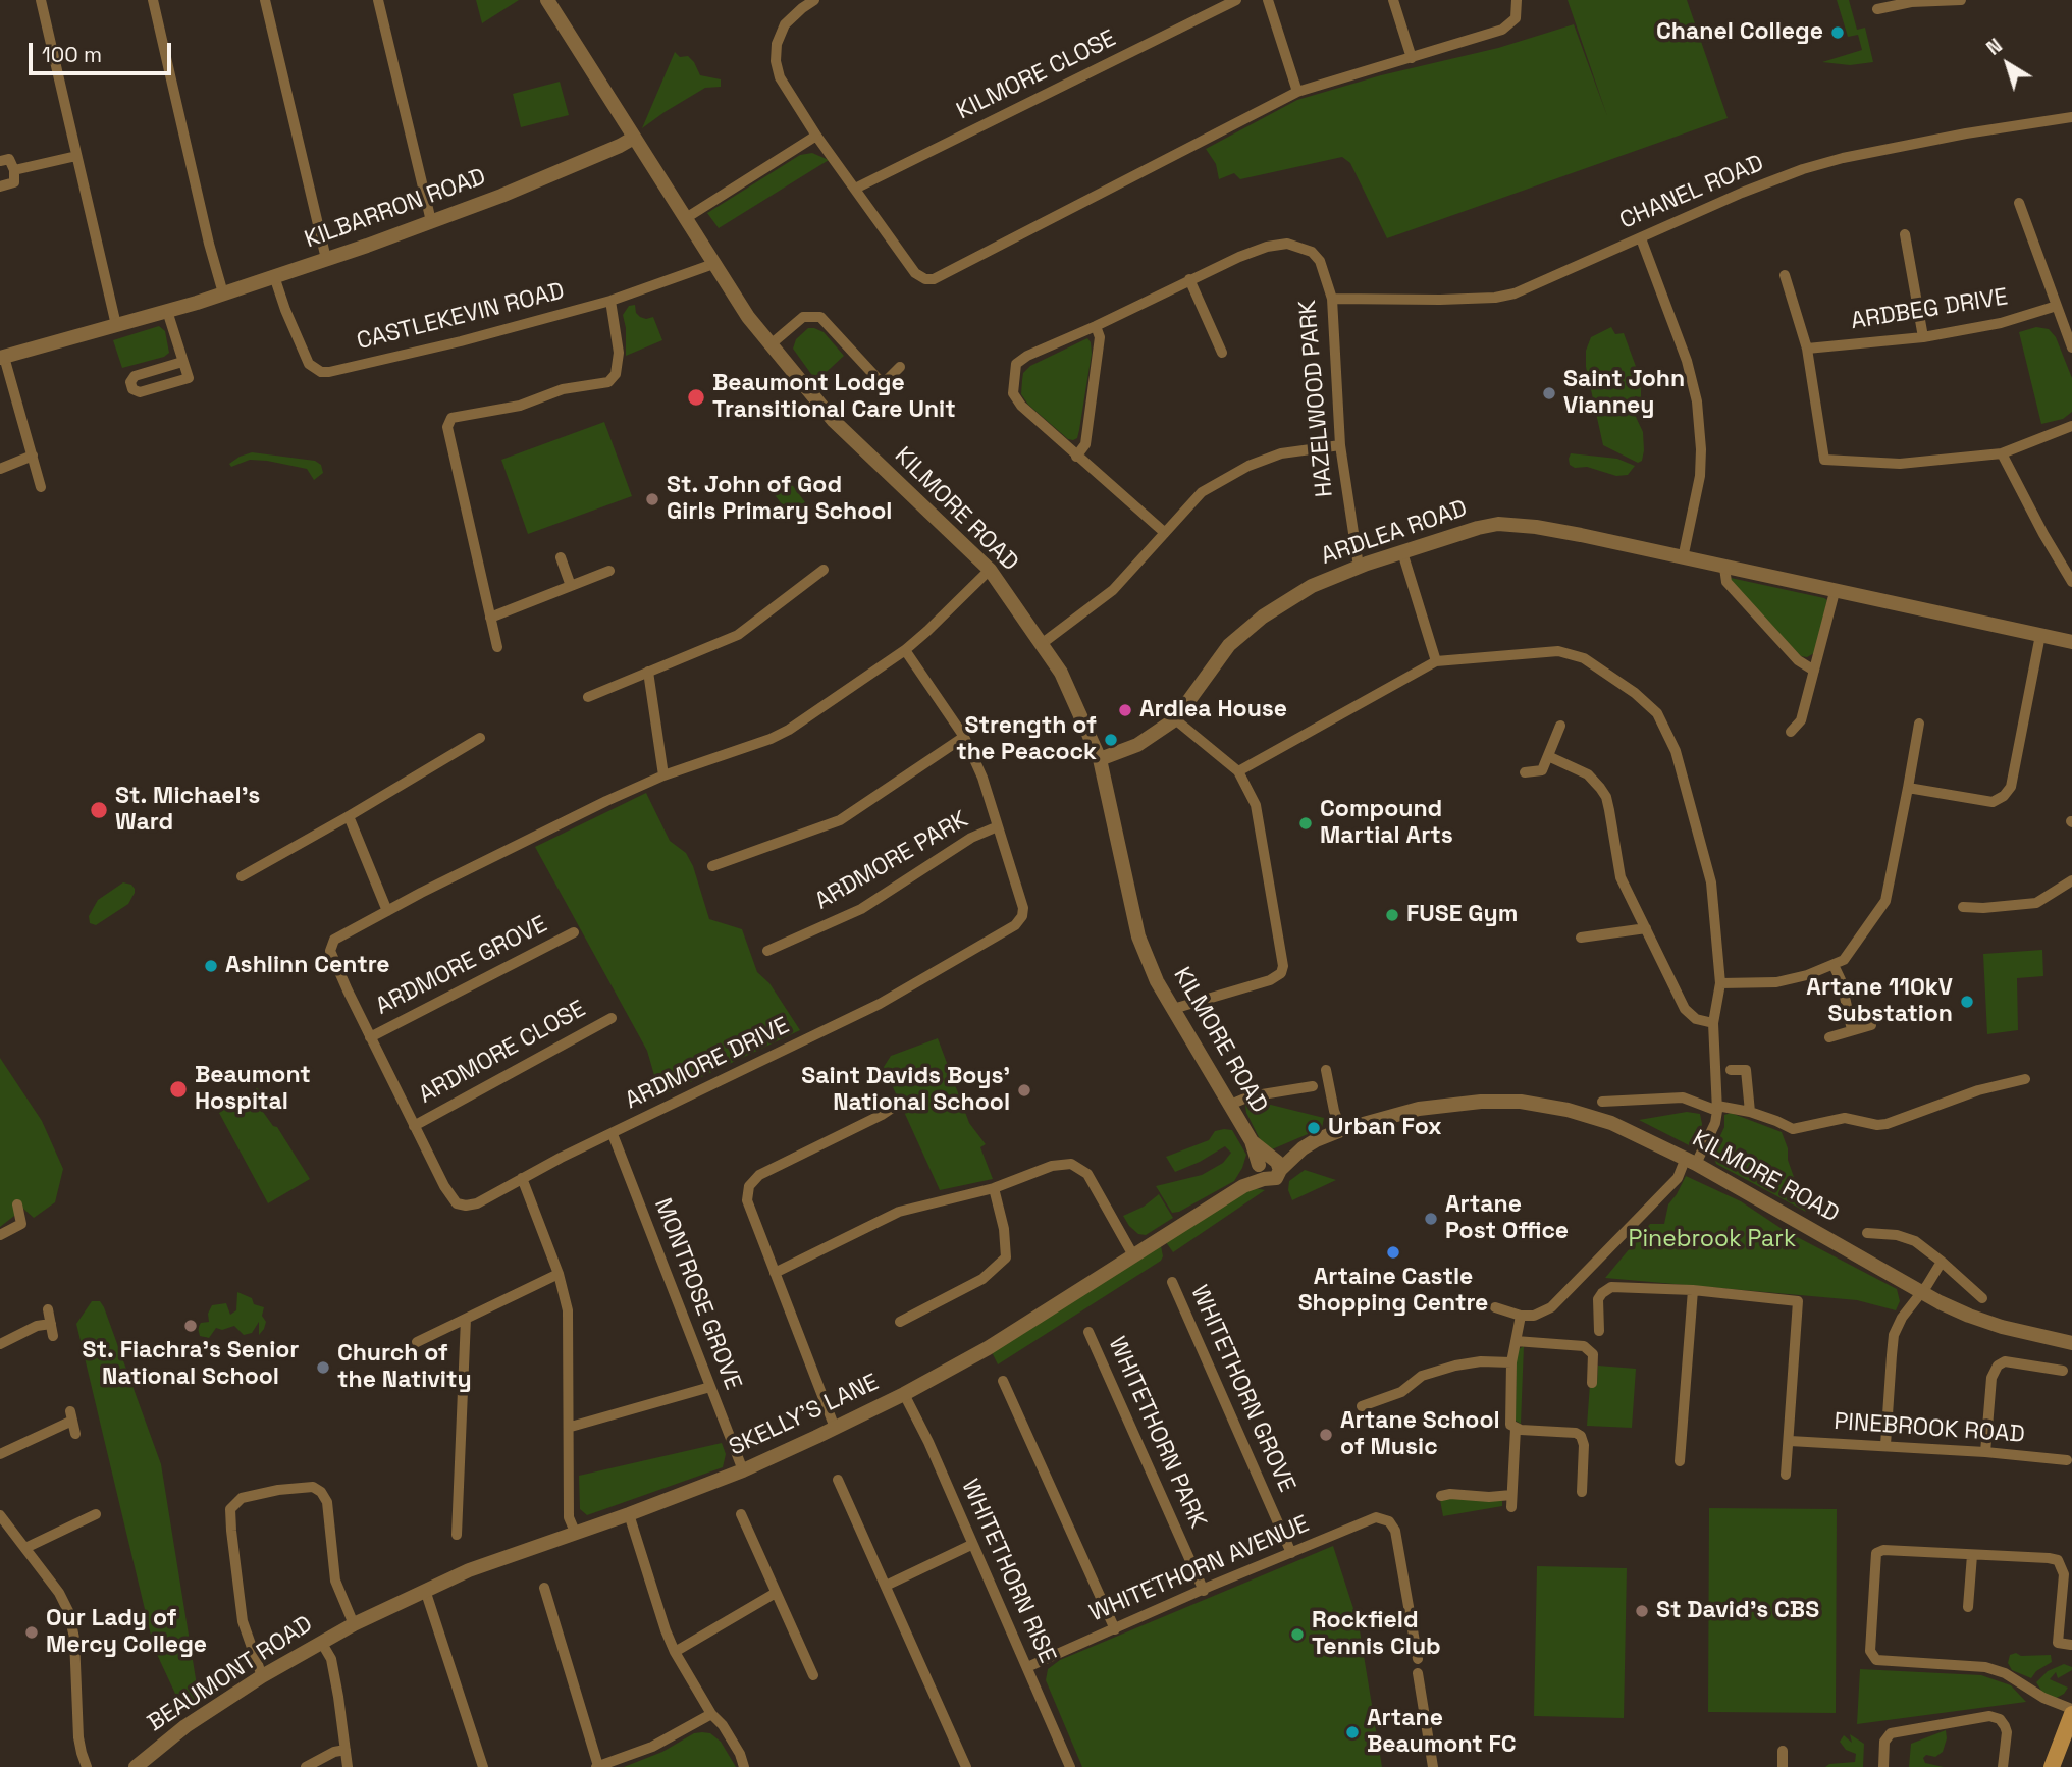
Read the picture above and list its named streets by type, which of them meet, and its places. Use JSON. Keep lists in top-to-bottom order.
{
  "streets": {
    "street": [
      "KILMORE CLOSE",
      "CHANEL ROAD",
      "KILBARRON ROAD",
      "ARDBEG DRIVE",
      "CASTLEKEVIN ROAD",
      "HAZELWOOD PARK",
      "KILMORE ROAD",
      "ARDLEA ROAD",
      "ARDMORE PARK",
      "ARDMORE GROVE",
      "ARDMORE CLOSE",
      "ARDMORE DRIVE",
      "MONTROSE GROVE",
      "WHITETHORN GROVE",
      "SKELLY'S LANE",
      "PINEBROOK ROAD",
      "WHITETHORN PARK",
      "WHITETHORN AVENUE",
      "WHITETHORN RISE",
      "BEAUMONT ROAD"
    ]
  },
  "crossings": [
    ["CHANEL ROAD", "HAZELWOOD PARK"],
    ["KILBARRON ROAD", "CASTLEKEVIN ROAD"],
    ["KILBARRON ROAD", "KILMORE ROAD"],
    ["CASTLEKEVIN ROAD", "KILMORE ROAD"],
    ["HAZELWOOD PARK", "ARDLEA ROAD"],
    ["KILMORE ROAD", "ARDLEA ROAD"],
    ["KILMORE ROAD", "ARDMORE DRIVE"],
    ["KILMORE ROAD", "SKELLY'S LANE"],
    ["ARDMORE PARK", "ARDMORE DRIVE"],
    ["ARDMORE GROVE", "ARDMORE DRIVE"],
    ["ARDMORE CLOSE", "ARDMORE DRIVE"],
    ["ARDMORE DRIVE", "MONTROSE GROVE"],
    ["MONTROSE GROVE", "SKELLY'S LANE"],
    ["WHITETHORN GROVE", "WHITETHORN AVENUE"],
    ["SKELLY'S LANE", "WHITETHORN RISE"],
    ["SKELLY'S LANE", "BEAUMONT ROAD"],
    ["WHITETHORN PARK", "WHITETHORN AVENUE"],
    ["WHITETHORN AVENUE", "WHITETHORN RISE"]
  ],
  "parks": ["Pinebrook Park"],
  "places": [
    "Chanel College",
    "Saint John Vianney",
    "Beaumont Lodge Transitional Care Unit",
    "St. John of God Girls Primary School",
    "Ardlea House",
    "Strength of the Peacock",
    "St. Michael's Ward",
    "Compound Martial Arts",
    "FUSE Gym",
    "Ashlinn Centre",
    "Artane 110kV Substation",
    "Beaumont Hospital",
    "Saint Davids Boys' National School",
    "Urban Fox",
    "Artane Post Office",
    "Artaine Castle Shopping Centre",
    "St. Fiachra's Senior National School",
    "Church of the Nativity",
    "Artane School of Music",
    "St David's CBS",
    "Our Lady of Mercy College",
    "Rockfield Tennis Club",
    "Artane Beaumont FC"
  ],
  "scale_bar": "100 m",
  "north": "top left"
}
